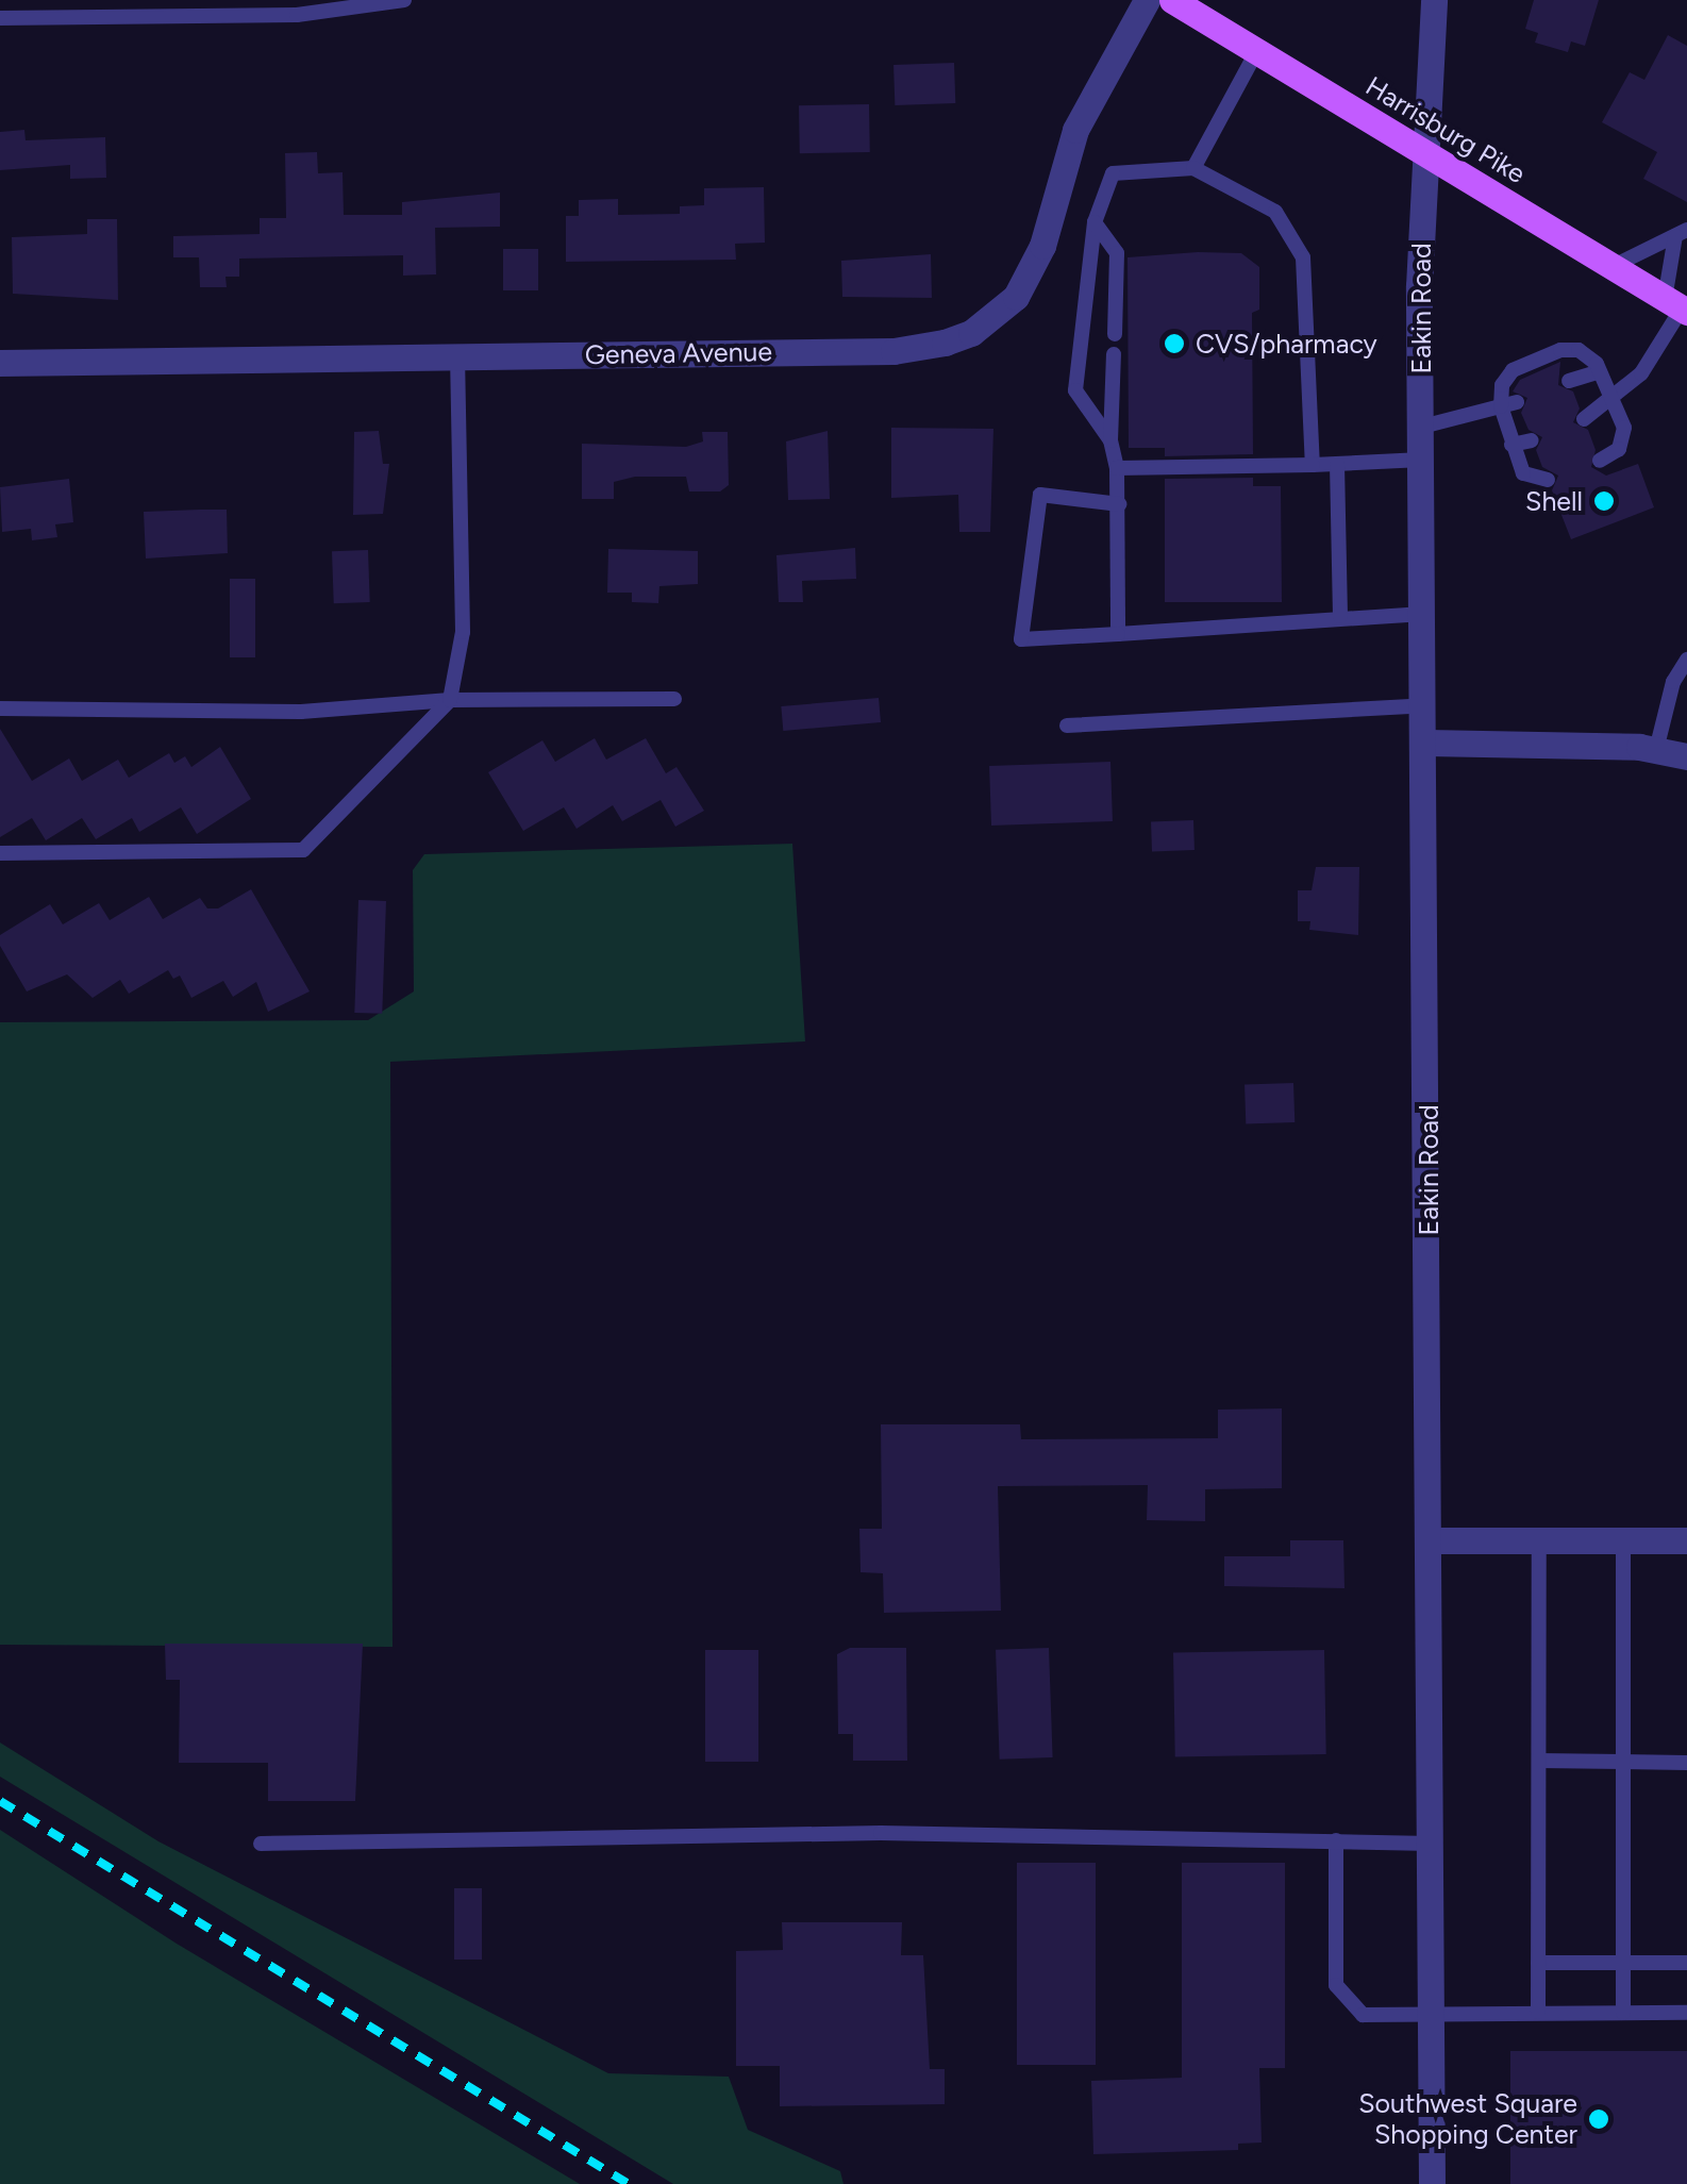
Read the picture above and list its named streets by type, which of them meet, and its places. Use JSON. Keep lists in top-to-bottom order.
{
  "streets": {
    "main road": ["Harrisburg Pike"],
    "street": ["Eakin Road", "Geneva Avenue"]
  },
  "crossings": [
    ["Harrisburg Pike", "Eakin Road"]
  ],
  "places": ["CVS/pharmacy", "Shell", "Southwest Square Shopping Center"]
}
